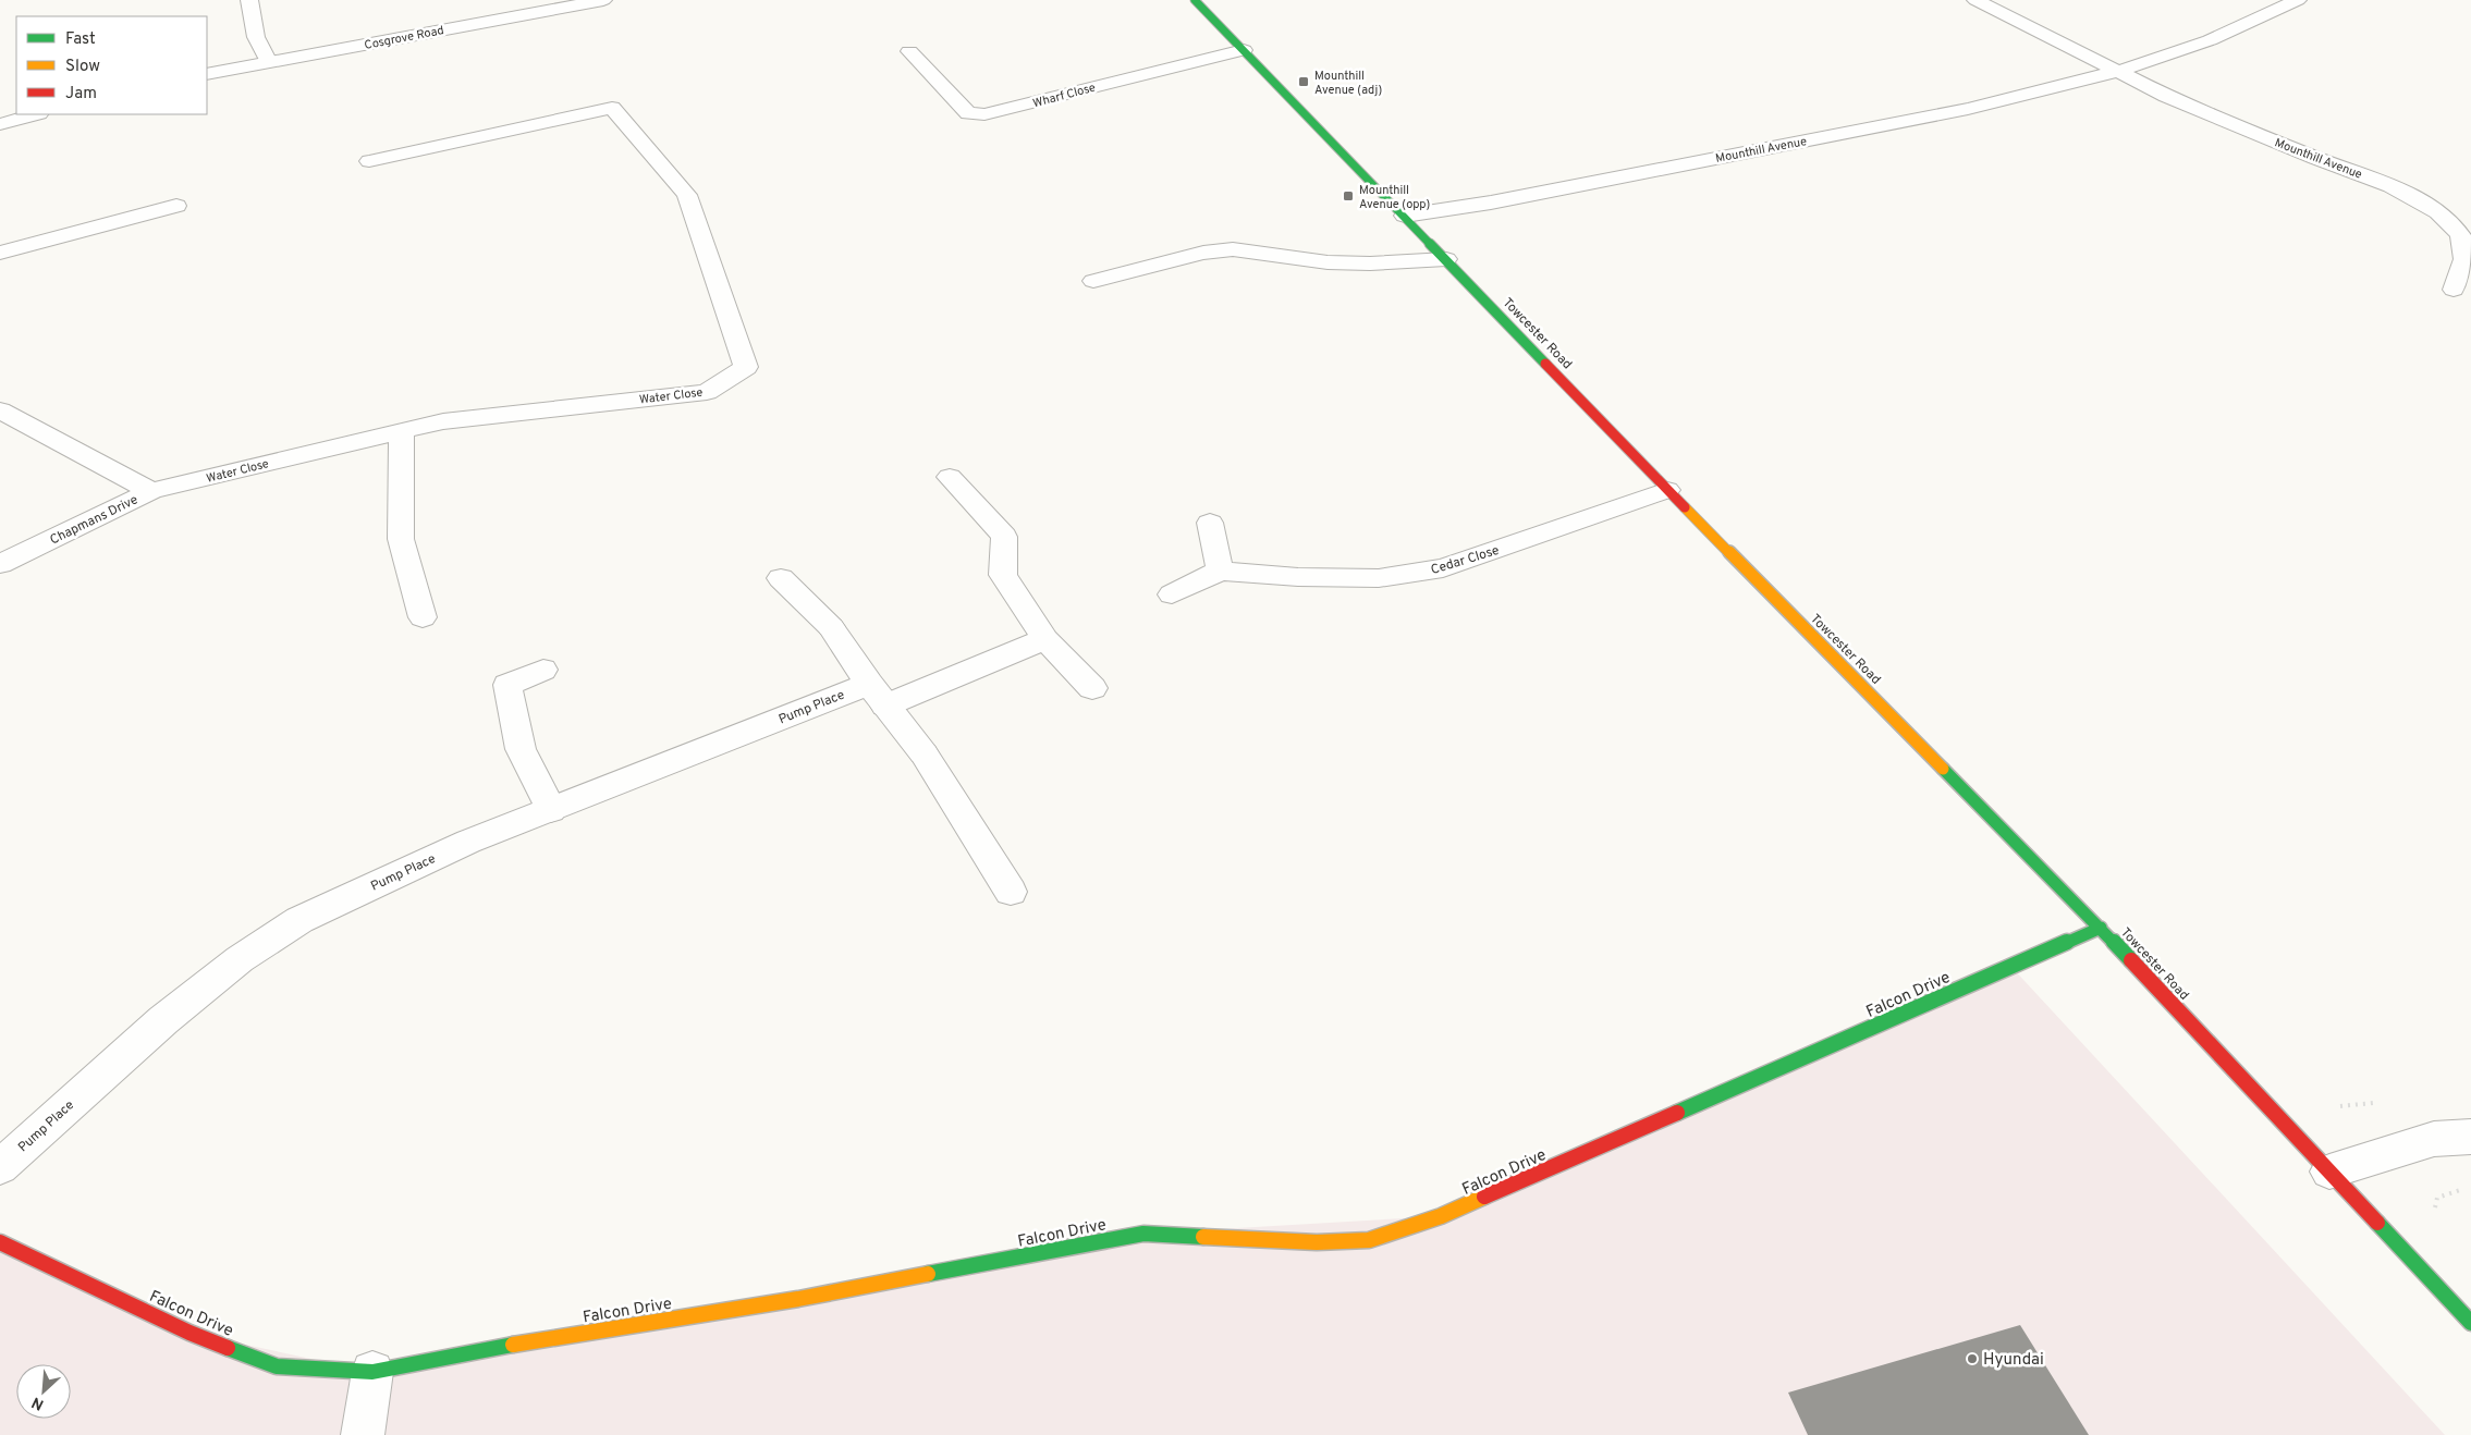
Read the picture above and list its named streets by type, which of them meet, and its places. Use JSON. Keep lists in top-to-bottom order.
{
  "streets": {
    "street": [
      "Cosgrove Road",
      "Wharf Close",
      "Mounthill Avenue",
      "Towcester Road",
      "Water Close",
      "Chapmans Drive",
      "Cedar Close",
      "Pump Place",
      "Falcon Drive"
    ]
  },
  "crossings": [
    ["Wharf Close", "Towcester Road"],
    ["Mounthill Avenue", "Towcester Road"],
    ["Towcester Road", "Cedar Close"],
    ["Towcester Road", "Falcon Drive"],
    ["Water Close", "Chapmans Drive"]
  ],
  "places": {
    "transit": ["Mounthill Avenue (adj)", "Mounthill Avenue (opp)"],
    "other": ["Hyundai"]
  },
  "legend": ["Fast", "Slow", "Jam"],
  "north": "bottom left"
}
